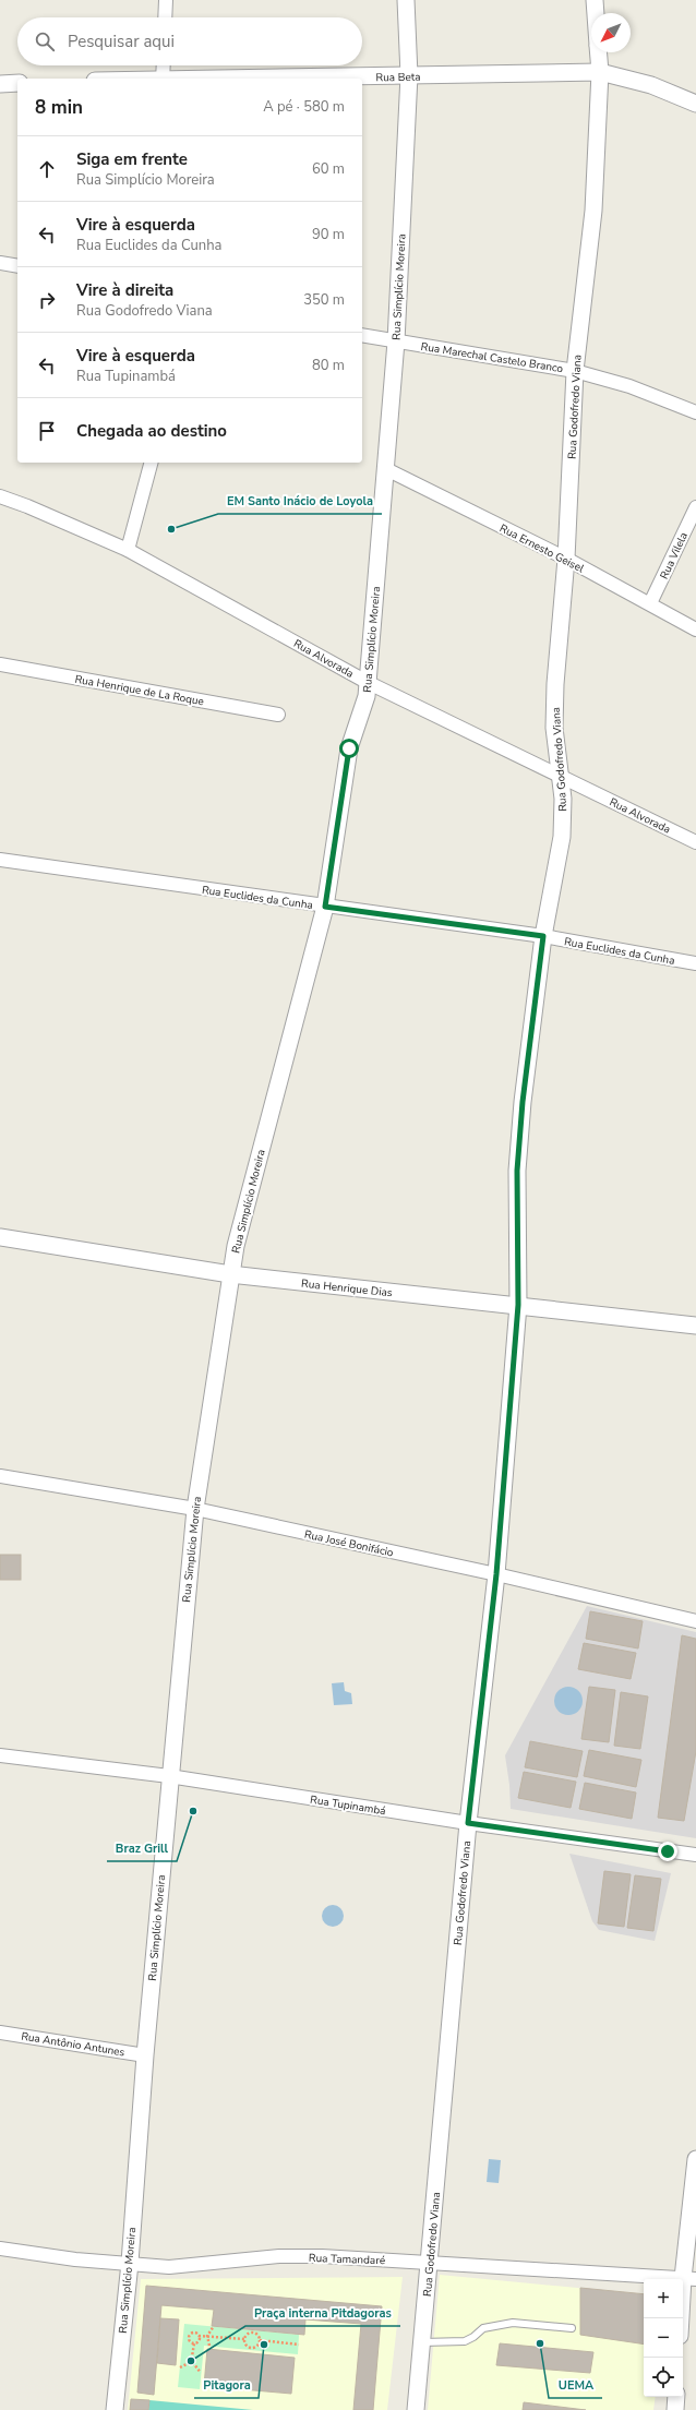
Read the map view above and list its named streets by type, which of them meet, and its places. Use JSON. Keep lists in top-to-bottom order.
{
  "streets": {
    "street": [
      "Rua Beta",
      "Rua Simplício Moreira",
      "Rua Marechal Castelo Branco",
      "Rua Godofredo Viana",
      "Rua Ernesto Geisel",
      "Rua Vilela",
      "Rua Alvorada",
      "Rua Henrique de La Roque",
      "Rua Euclides da Cunha",
      "Rua Henrique Dias",
      "Rua José Bonifácio",
      "Rua Tupinambá",
      "Rua Antônio Antunes",
      "Rua Tamandaré"
    ]
  },
  "crossings": [
    ["Rua Beta", "Rua Simplício Moreira"],
    ["Rua Beta", "Rua Godofredo Viana"],
    ["Rua Simplício Moreira", "Rua Marechal Castelo Branco"],
    ["Rua Simplício Moreira", "Rua Ernesto Geisel"],
    ["Rua Simplício Moreira", "Rua Alvorada"],
    ["Rua Simplício Moreira", "Rua Euclides da Cunha"],
    ["Rua Simplício Moreira", "Rua Henrique Dias"],
    ["Rua Simplício Moreira", "Rua José Bonifácio"],
    ["Rua Simplício Moreira", "Rua Tupinambá"],
    ["Rua Simplício Moreira", "Rua Antônio Antunes"],
    ["Rua Simplício Moreira", "Rua Tamandaré"],
    ["Rua Marechal Castelo Branco", "Rua Godofredo Viana"],
    ["Rua Godofredo Viana", "Rua Ernesto Geisel"],
    ["Rua Godofredo Viana", "Rua Alvorada"],
    ["Rua Godofredo Viana", "Rua Euclides da Cunha"],
    ["Rua Godofredo Viana", "Rua Henrique Dias"],
    ["Rua Godofredo Viana", "Rua José Bonifácio"],
    ["Rua Godofredo Viana", "Rua Tupinambá"],
    ["Rua Godofredo Viana", "Rua Tamandaré"],
    ["Rua Ernesto Geisel", "Rua Vilela"]
  ],
  "places": [
    "EM Santo Inácio de Loyola",
    "Braz Grill",
    "UEMA",
    "Pitagora",
    "Praça interna Pitdagoras"
  ],
  "north": "bottom left",
  "page": {
    "search": "Pesquisar aqui",
    "heading": ["8 min", "A pé · 580 m"],
    "list": [
      ["Siga em frente", "Rua Simplício Moreira", "60 m"],
      ["Vire à esquerda", "Rua Euclides da Cunha", "90 m"],
      ["Vire à direita", "Rua Godofredo Viana", "350 m"],
      ["Vire à esquerda", "Rua Tupinambá", "80 m"],
      "Chegada ao destino"
    ],
    "map_buttons": ["+", "−"]
  }
}
